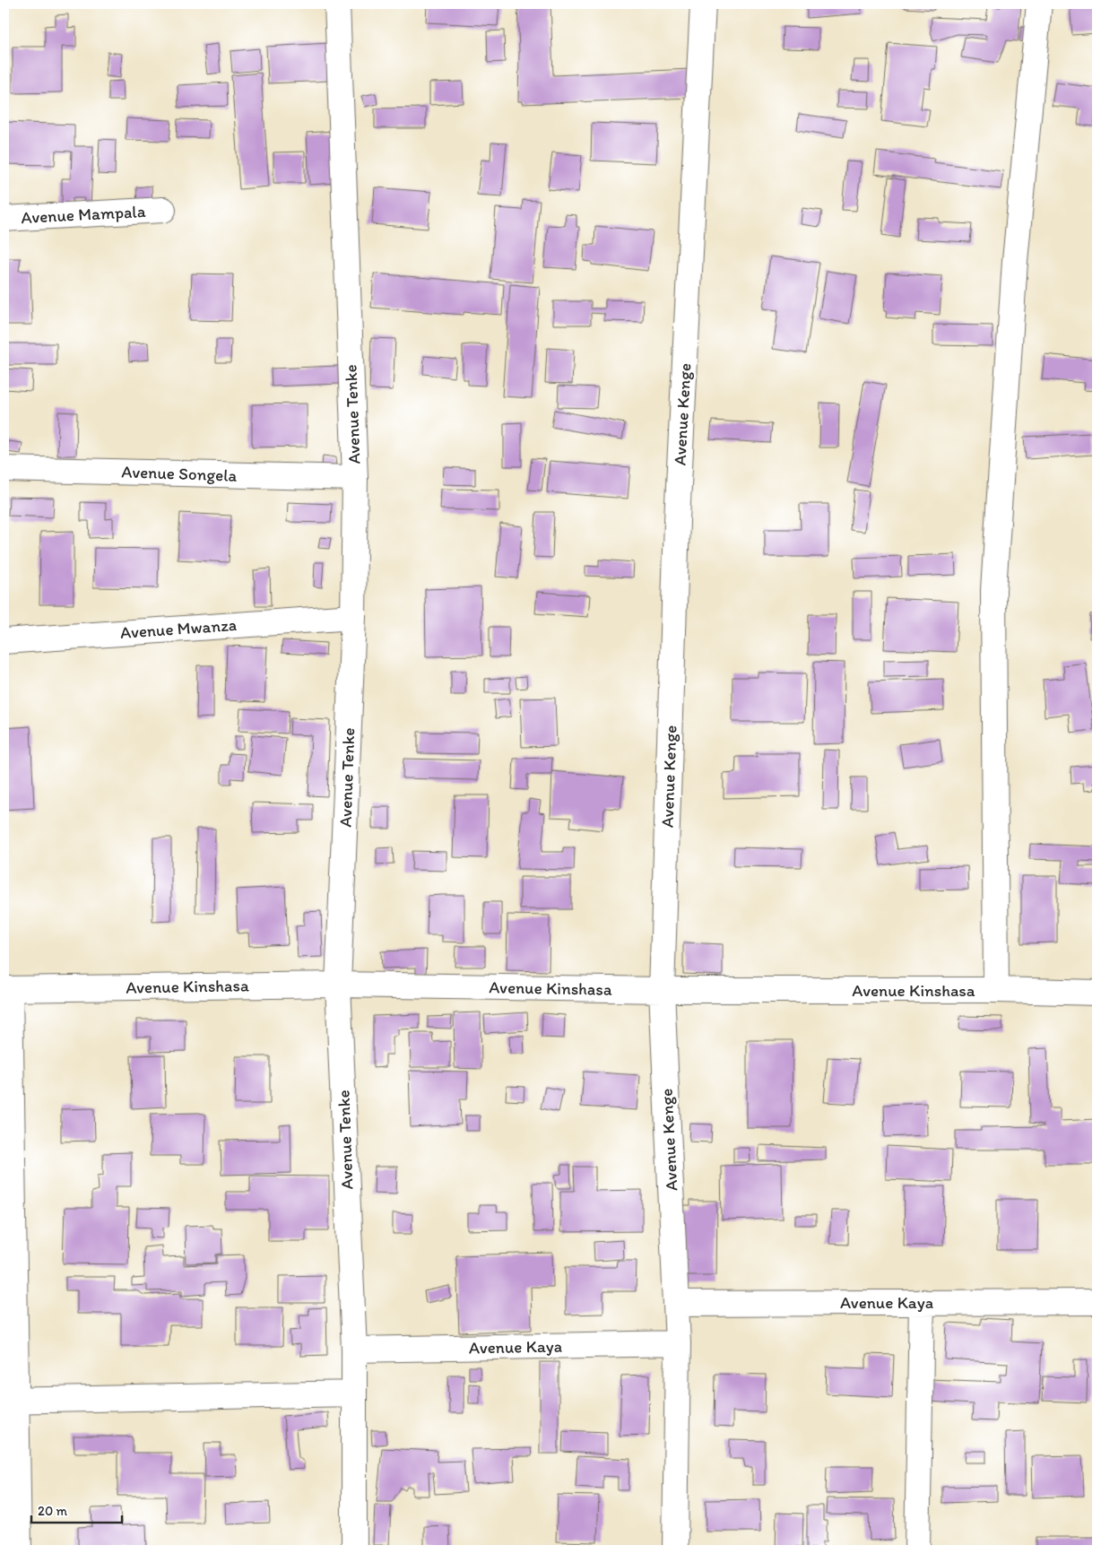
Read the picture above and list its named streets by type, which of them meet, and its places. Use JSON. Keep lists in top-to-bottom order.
{
  "streets": {
    "street": [
      "Avenue Mampala",
      "Avenue Tenke",
      "Avenue Kenge",
      "Avenue Songela",
      "Avenue Mwanza",
      "Avenue Kinshasa",
      "Avenue Kaya"
    ]
  },
  "crossings": [
    ["Avenue Tenke", "Avenue Songela"],
    ["Avenue Tenke", "Avenue Mwanza"],
    ["Avenue Tenke", "Avenue Kinshasa"],
    ["Avenue Tenke", "Avenue Kaya"],
    ["Avenue Kenge", "Avenue Kinshasa"],
    ["Avenue Kenge", "Avenue Kaya"]
  ],
  "scale_bar": "20 m"
}
